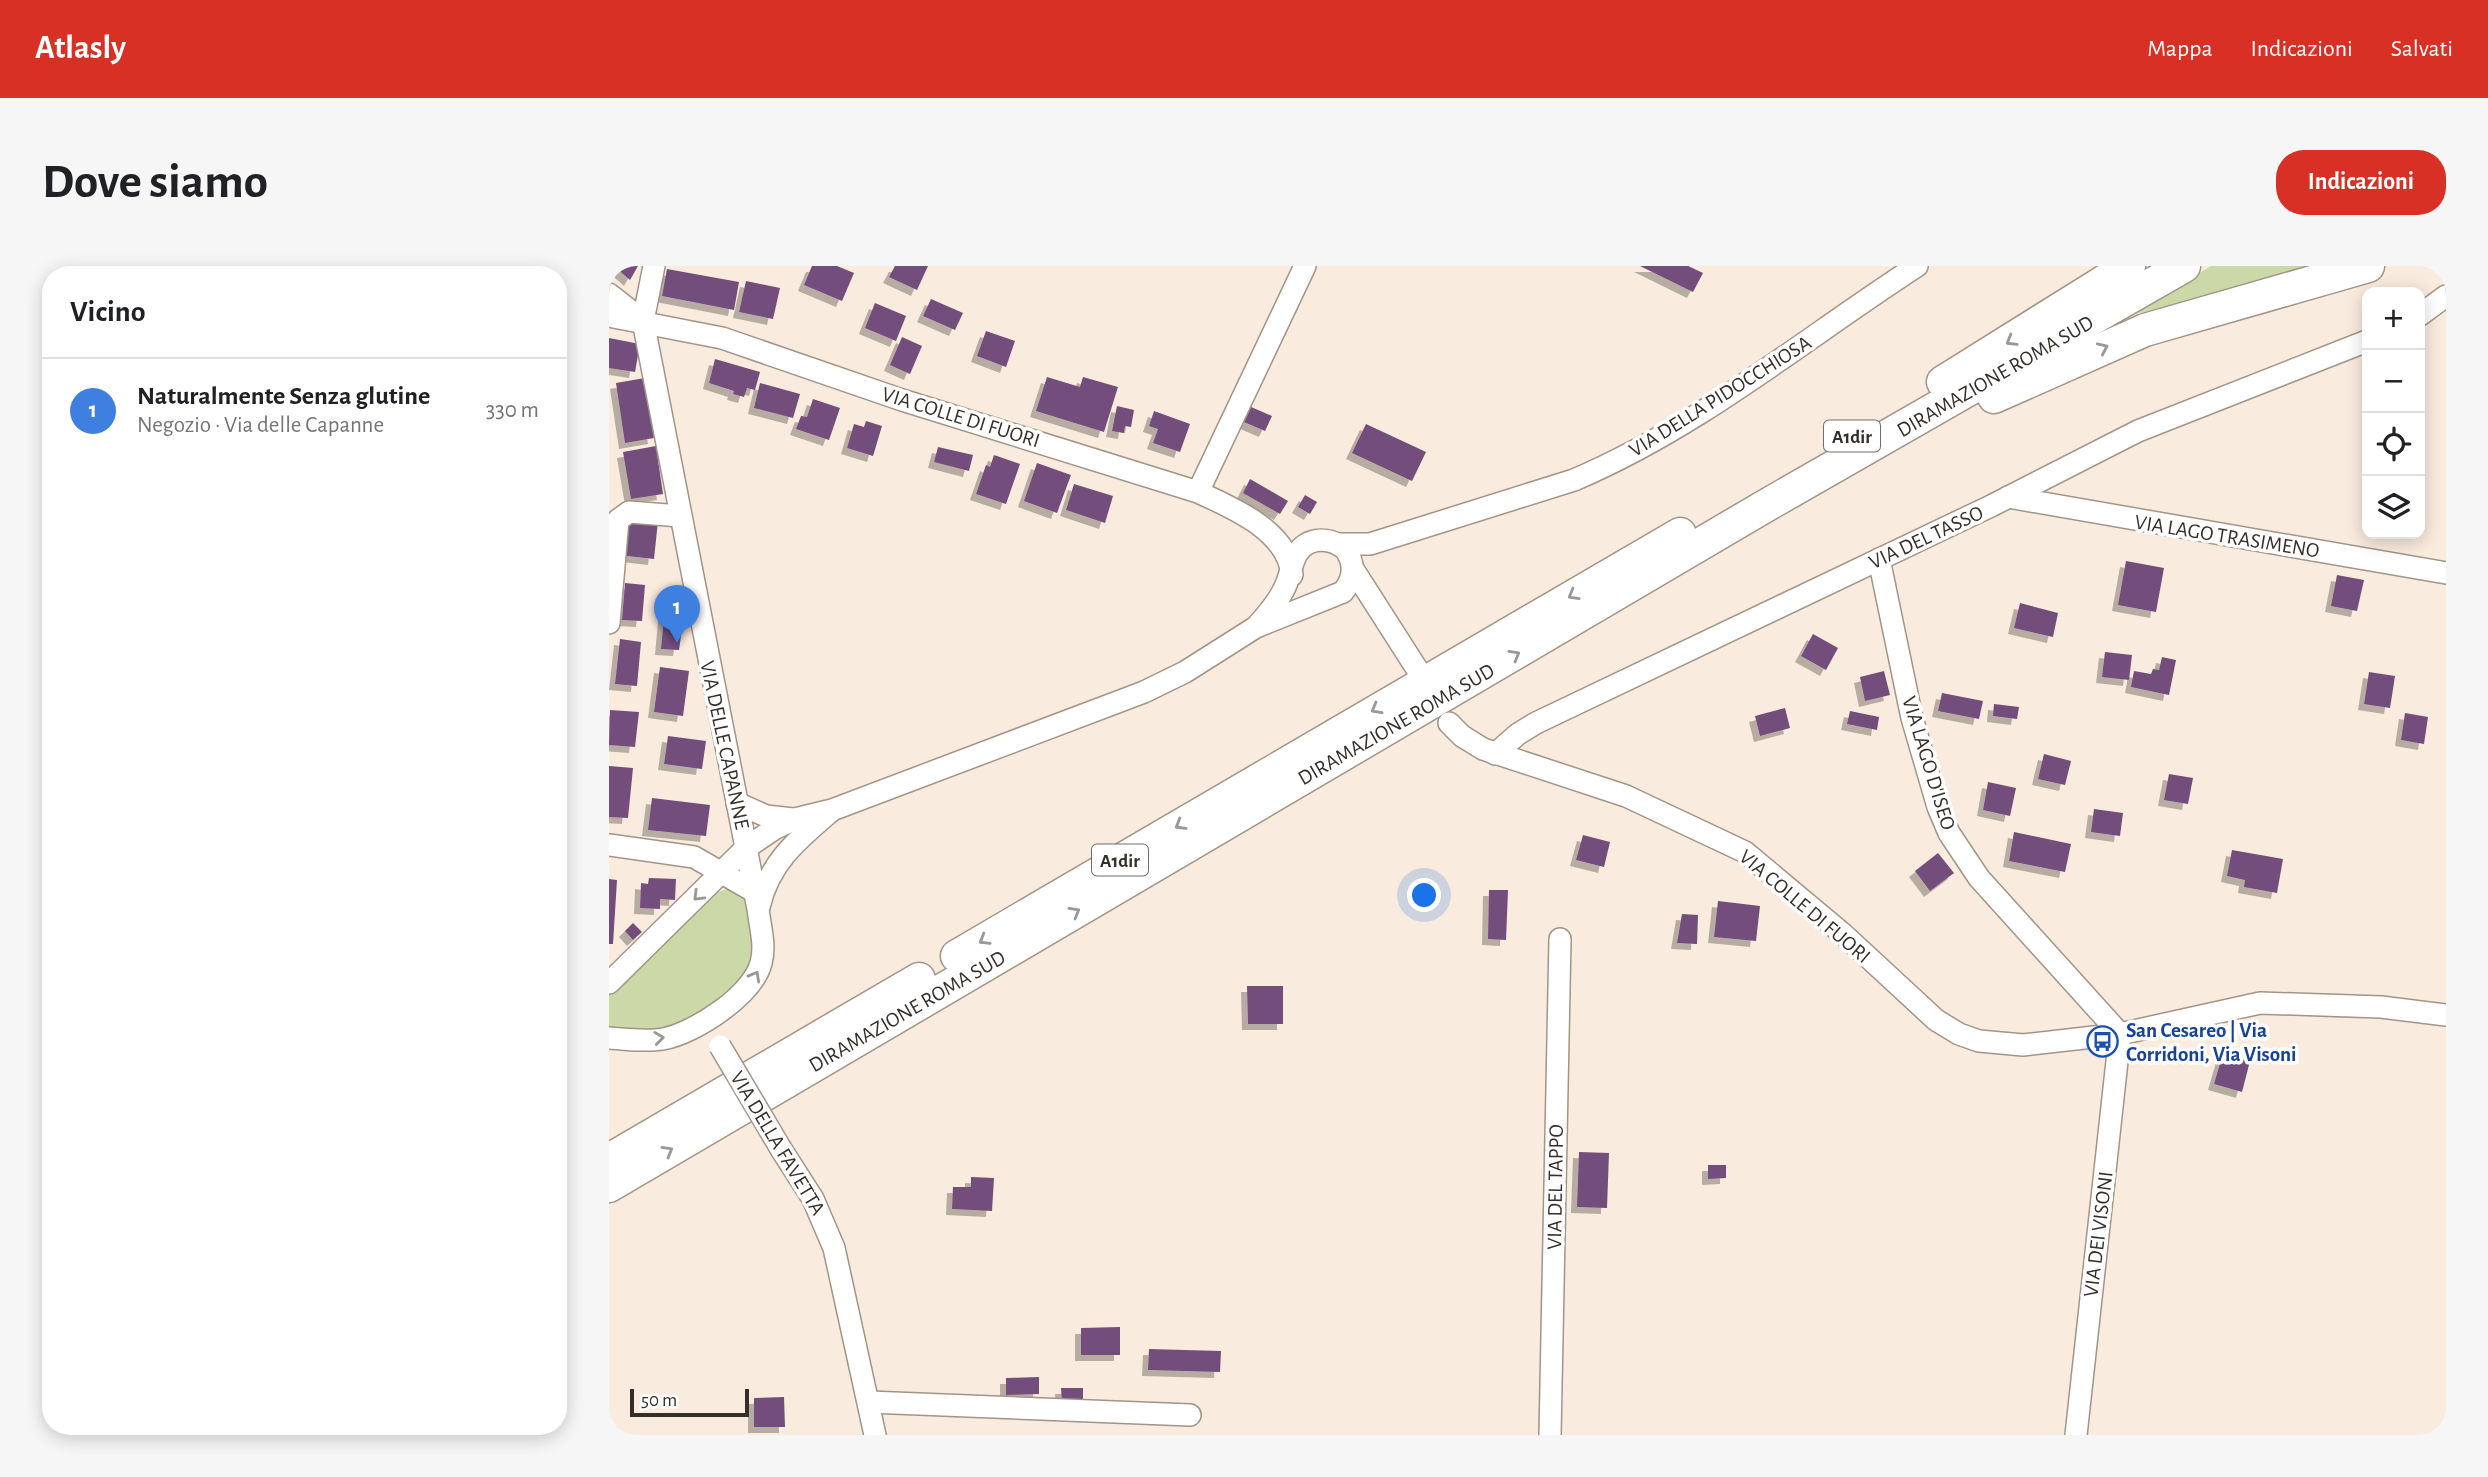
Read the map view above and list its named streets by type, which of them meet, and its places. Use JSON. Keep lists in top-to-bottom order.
{
  "streets": {
    "highway": ["DIRAMAZIONE ROMA SUD", "A1dir"],
    "street": [
      "VIA DELLA PIDOCCHIOSA",
      "VIA COLLE DI FUORI",
      "VIA LAGO TRASIMENO",
      "VIA DEL TASSO",
      "VIA DELLE CAPANNE",
      "VIA LAGO D'ISEO",
      "VIA DELLA FAVETTA",
      "VIA DEL TAPPO",
      "VIA DEI VISONI"
    ]
  },
  "crossings": [
    ["VIA DELLA PIDOCCHIOSA", "VIA COLLE DI FUORI"],
    ["VIA COLLE DI FUORI", "VIA DEL TASSO"],
    ["VIA COLLE DI FUORI", "VIA DELLE CAPANNE"],
    ["VIA COLLE DI FUORI", "VIA LAGO D'ISEO"],
    ["VIA COLLE DI FUORI", "VIA DEI VISONI"],
    ["VIA LAGO TRASIMENO", "VIA DEL TASSO"],
    ["VIA DEL TASSO", "VIA LAGO D'ISEO"],
    ["VIA DELLE CAPANNE", "VIA DELLA FAVETTA"],
    ["VIA LAGO D'ISEO", "VIA DEI VISONI"]
  ],
  "places": {
    "bus stop": ["San Cesareo | Via Corridoni, Via Visoni"]
  },
  "scale_bar": "50 m",
  "page": {
    "header": "Atlasly",
    "nav": ["Mappa", "Indicazioni", "Salvati"],
    "buttons": "Indicazioni",
    "title": "Dove siamo",
    "heading": "Vicino",
    "map_buttons": ["+", "−"],
    "list": [
      {
        "mark": "1",
        "name": "Naturalmente Senza glutine",
        "note": "Negozio · Via delle Capanne",
        "value": "330 m"
      }
    ],
    "pins": "1",
    "scale": "50 m"
  }
}
